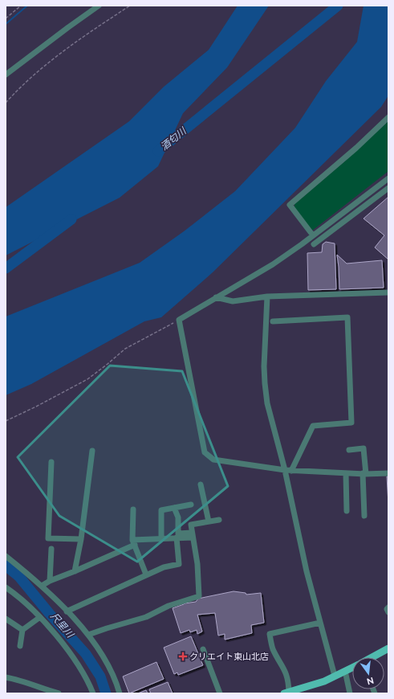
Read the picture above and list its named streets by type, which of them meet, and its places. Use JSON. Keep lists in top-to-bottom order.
{
  "water": ["酒匂川", "尺里川"],
  "places": {
    "health": ["クリエイト東山北店"]
  },
  "north": "bottom"
}
